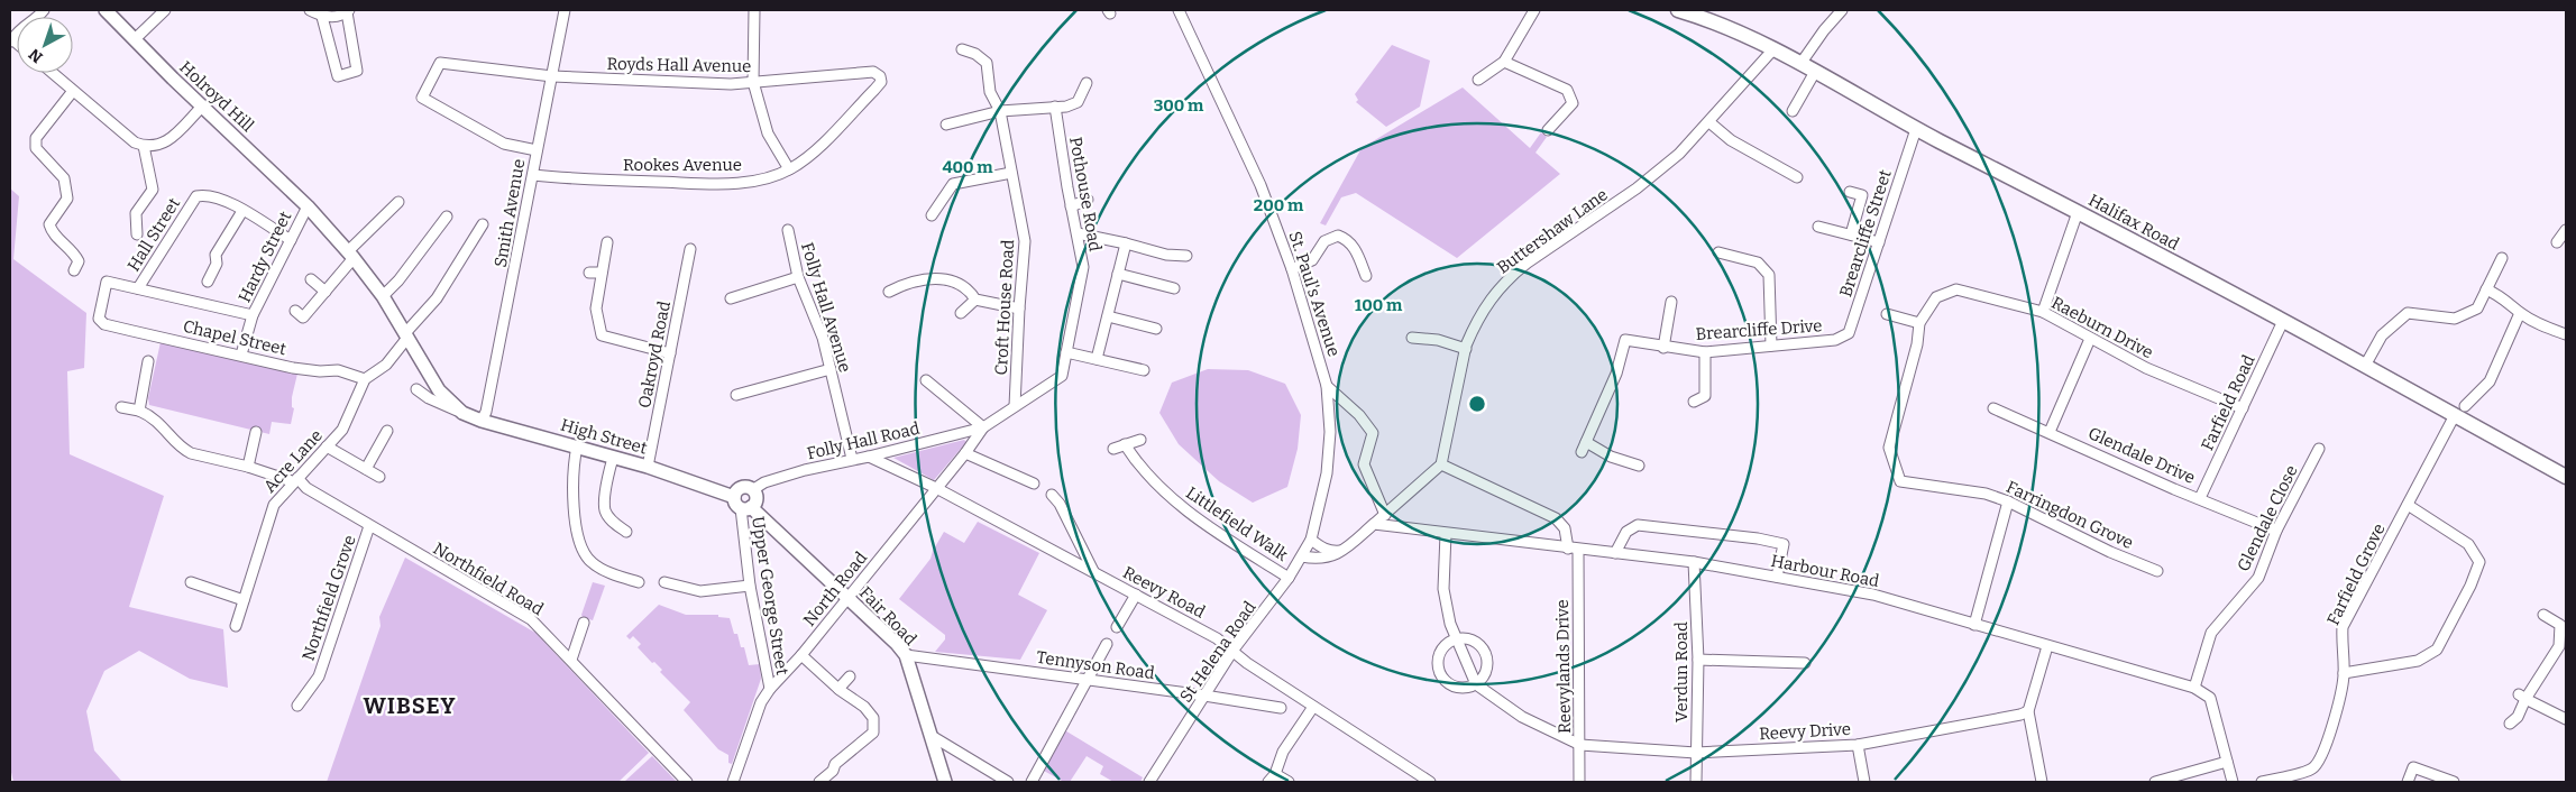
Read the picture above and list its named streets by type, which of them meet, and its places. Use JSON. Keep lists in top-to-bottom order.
{
  "streets": {
    "highway": ["Halifax Road"],
    "main road": ["Holroyd Hill", "High Street", "Fair Road"],
    "street": [
      "Royds Hall Avenue",
      "Rookes Avenue",
      "Pothouse Road",
      "Smith Avenue",
      "Buttershaw Lane",
      "Brearcliffe Street",
      "Hall Street",
      "Hardy Street",
      "St. Paul's Avenue",
      "Folly Hall Avenue",
      "Croft House Road",
      "Raeburn Drive",
      "Brearcliffe Drive",
      "Chapel Street",
      "Oakroyd Road",
      "Farfield Road",
      "Folly Hall Road",
      "Glendale Drive",
      "Acre Lane",
      "Farringdon Grove",
      "Glendale Close",
      "Littlefield Walk",
      "Harbour Road",
      "Farfield Grove",
      "Northfield Road",
      "North Road",
      "Reevy Road",
      "Upper George Street",
      "Northfield Grove",
      "St Helena Road",
      "Tennyson Road",
      "Reevylands Drive",
      "Verdun Road",
      "Reevy Drive"
    ]
  },
  "crossings": [
    ["Royds Hall Avenue", "Rookes Avenue"],
    ["Royds Hall Avenue", "Smith Avenue"],
    ["Holroyd Hill", "Hardy Street"],
    ["Holroyd Hill", "High Street"],
    ["Rookes Avenue", "Smith Avenue"],
    ["Pothouse Road", "Folly Hall Road"],
    ["Smith Avenue", "High Street"],
    ["Halifax Road", "Buttershaw Lane"],
    ["Halifax Road", "Brearcliffe Street"],
    ["Halifax Road", "Farfield Road"],
    ["Halifax Road", "Farfield Grove"],
    ["Buttershaw Lane", "Reevylands Drive"],
    ["Brearcliffe Street", "Brearcliffe Drive"],
    ["Hall Street", "Chapel Street"],
    ["Hardy Street", "Chapel Street"],
    ["Hardy Street", "High Street"],
    ["St. Paul's Avenue", "St Helena Road"],
    ["Folly Hall Avenue", "Folly Hall Road"],
    ["Croft House Road", "Folly Hall Road"],
    ["Raeburn Drive", "Farfield Road"],
    ["Raeburn Drive", "Farringdon Grove"],
    ["Chapel Street", "Acre Lane"],
    ["Oakroyd Road", "High Street"],
    ["Farfield Road", "Glendale Drive"],
    ["High Street", "Upper George Street"],
    ["High Street", "Fair Road"],
    ["Folly Hall Road", "North Road"],
    ["Folly Hall Road", "Reevy Road"],
    ["Glendale Drive", "Glendale Close"],
    ["Acre Lane", "Northfield Road"],
    ["Glendale Close", "Harbour Road"],
    ["Littlefield Walk", "St Helena Road"],
    ["Harbour Road", "Reevylands Drive"],
    ["Harbour Road", "Verdun Road"],
    ["Northfield Road", "Northfield Grove"],
    ["North Road", "Reevy Road"],
    ["North Road", "Upper George Street"],
    ["North Road", "Fair Road"],
    ["Reevy Road", "St Helena Road"],
    ["Upper George Street", "Fair Road"],
    ["Fair Road", "Tennyson Road"],
    ["St Helena Road", "Tennyson Road"],
    ["Reevylands Drive", "Reevy Drive"],
    ["Verdun Road", "Reevy Drive"]
  ],
  "districts": ["WIBSEY"],
  "north": "bottom left",
  "rings": [
    "300 m",
    "400 m",
    "200 m",
    "100 m"
  ]
}
